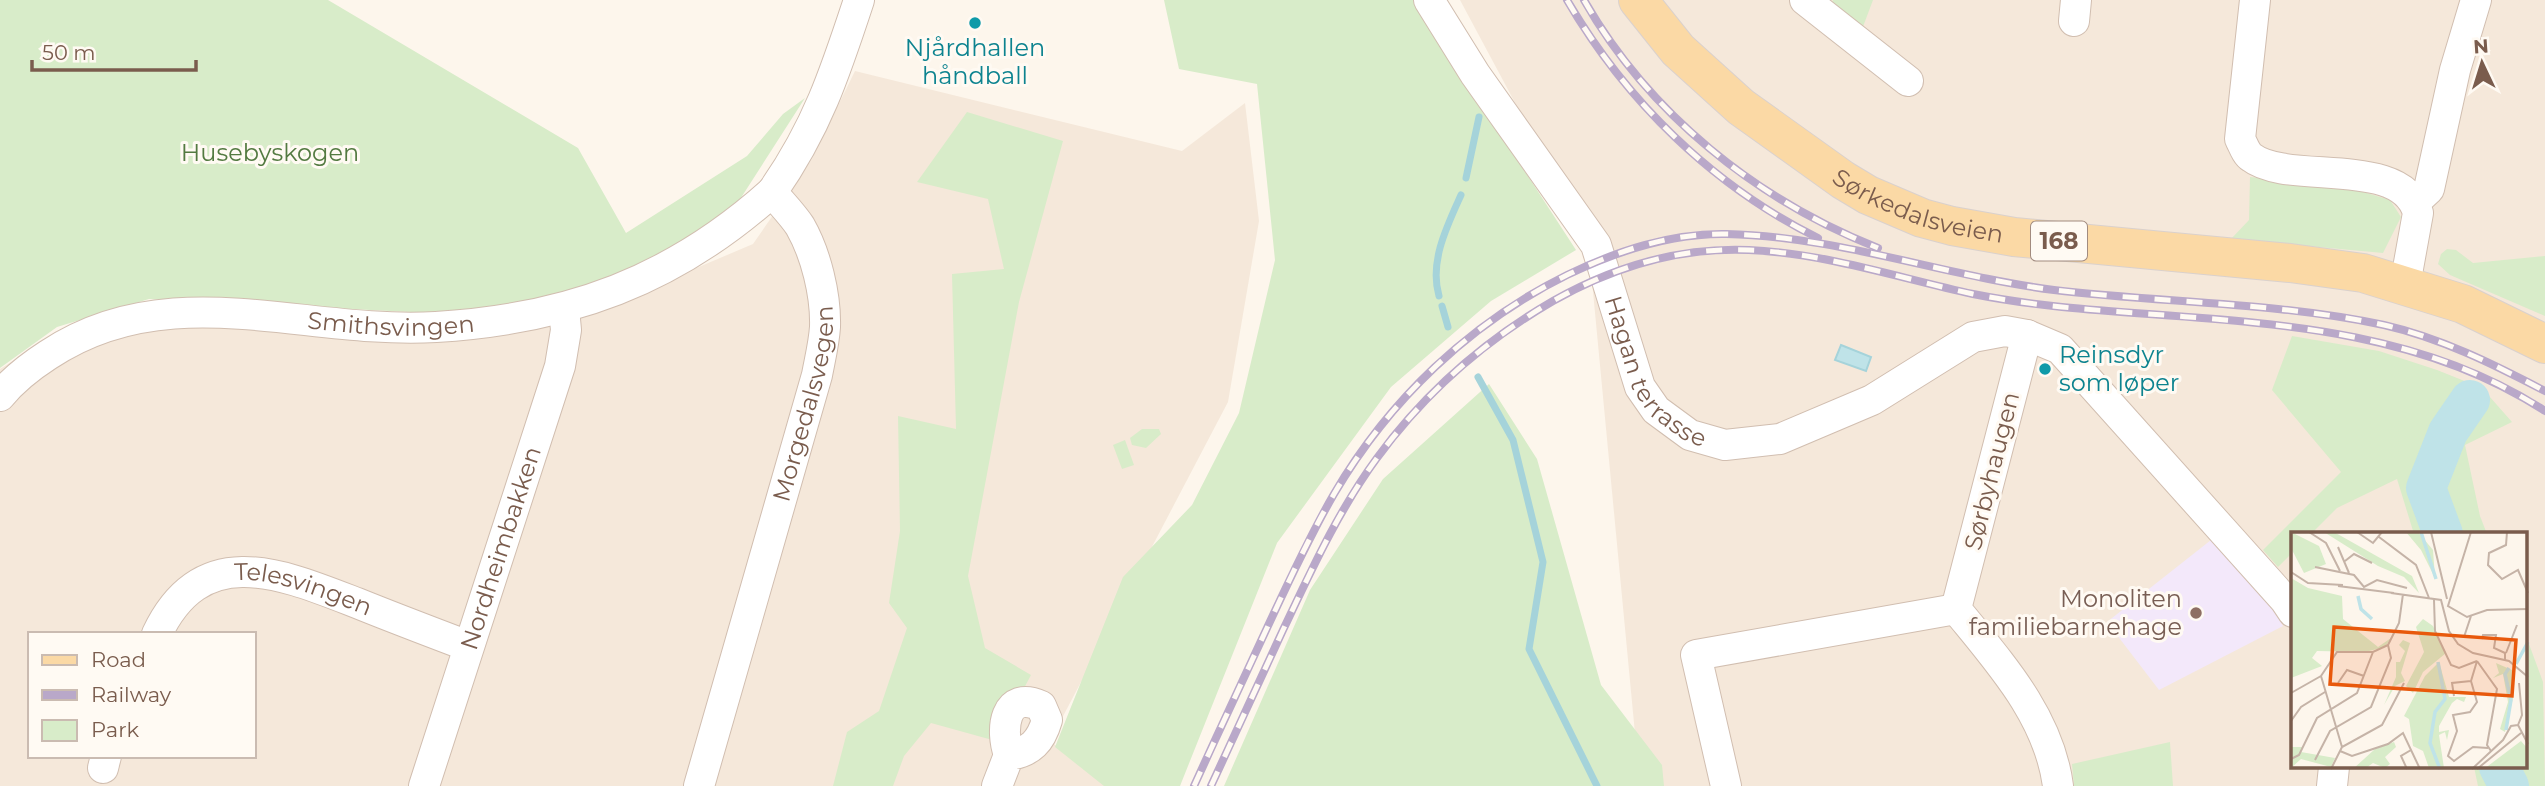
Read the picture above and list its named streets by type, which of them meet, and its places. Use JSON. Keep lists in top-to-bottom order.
{
  "streets": {
    "main road": ["Sørkedalsveien", "168"],
    "street": [
      "Smithsvingen",
      "Hagan terrasse",
      "Morgedalsvegen",
      "Sørbyhaugen",
      "Nordheimbakken",
      "Telesvingen"
    ]
  },
  "crossings": [
    ["Smithsvingen", "Morgedalsvegen"],
    ["Smithsvingen", "Nordheimbakken"],
    ["Hagan terrasse", "Sørbyhaugen"],
    ["Nordheimbakken", "Telesvingen"]
  ],
  "parks": ["Husebyskogen"],
  "places": ["Njårdhallen håndball", "Reinsdyr som løper", "Monoliten familiebarnehage"],
  "legend": ["Road", "Railway", "Park"],
  "scale_bar": "50 m",
  "north": "top"
}
